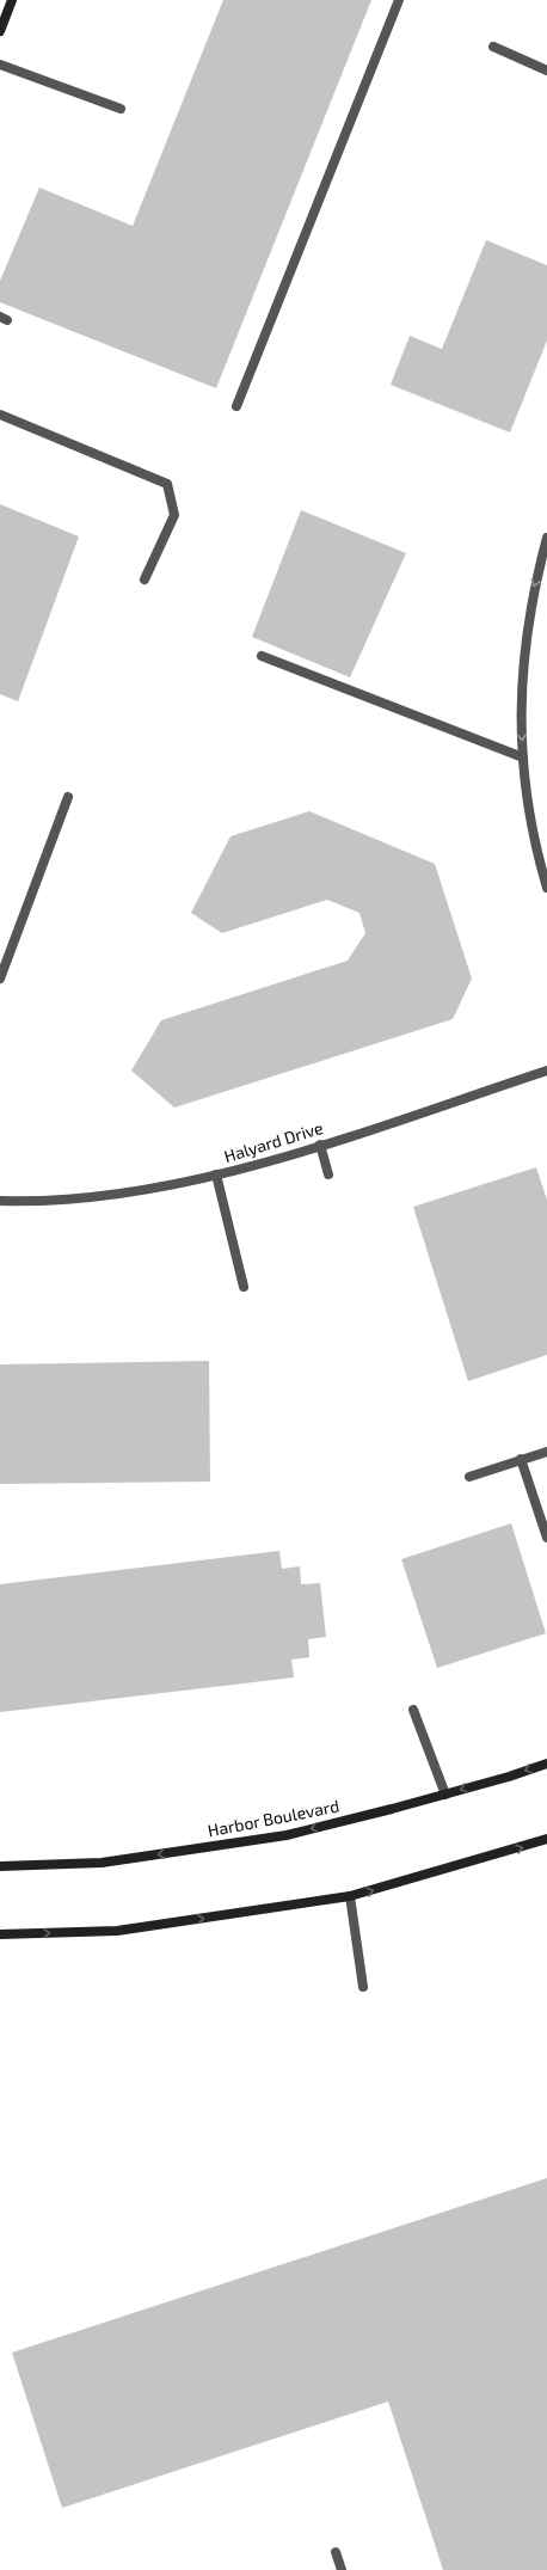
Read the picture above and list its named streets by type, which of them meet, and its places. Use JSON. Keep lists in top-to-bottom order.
{
  "streets": {
    "main road": ["Harbor Boulevard"],
    "street": ["Halyard Drive"]
  }
}
